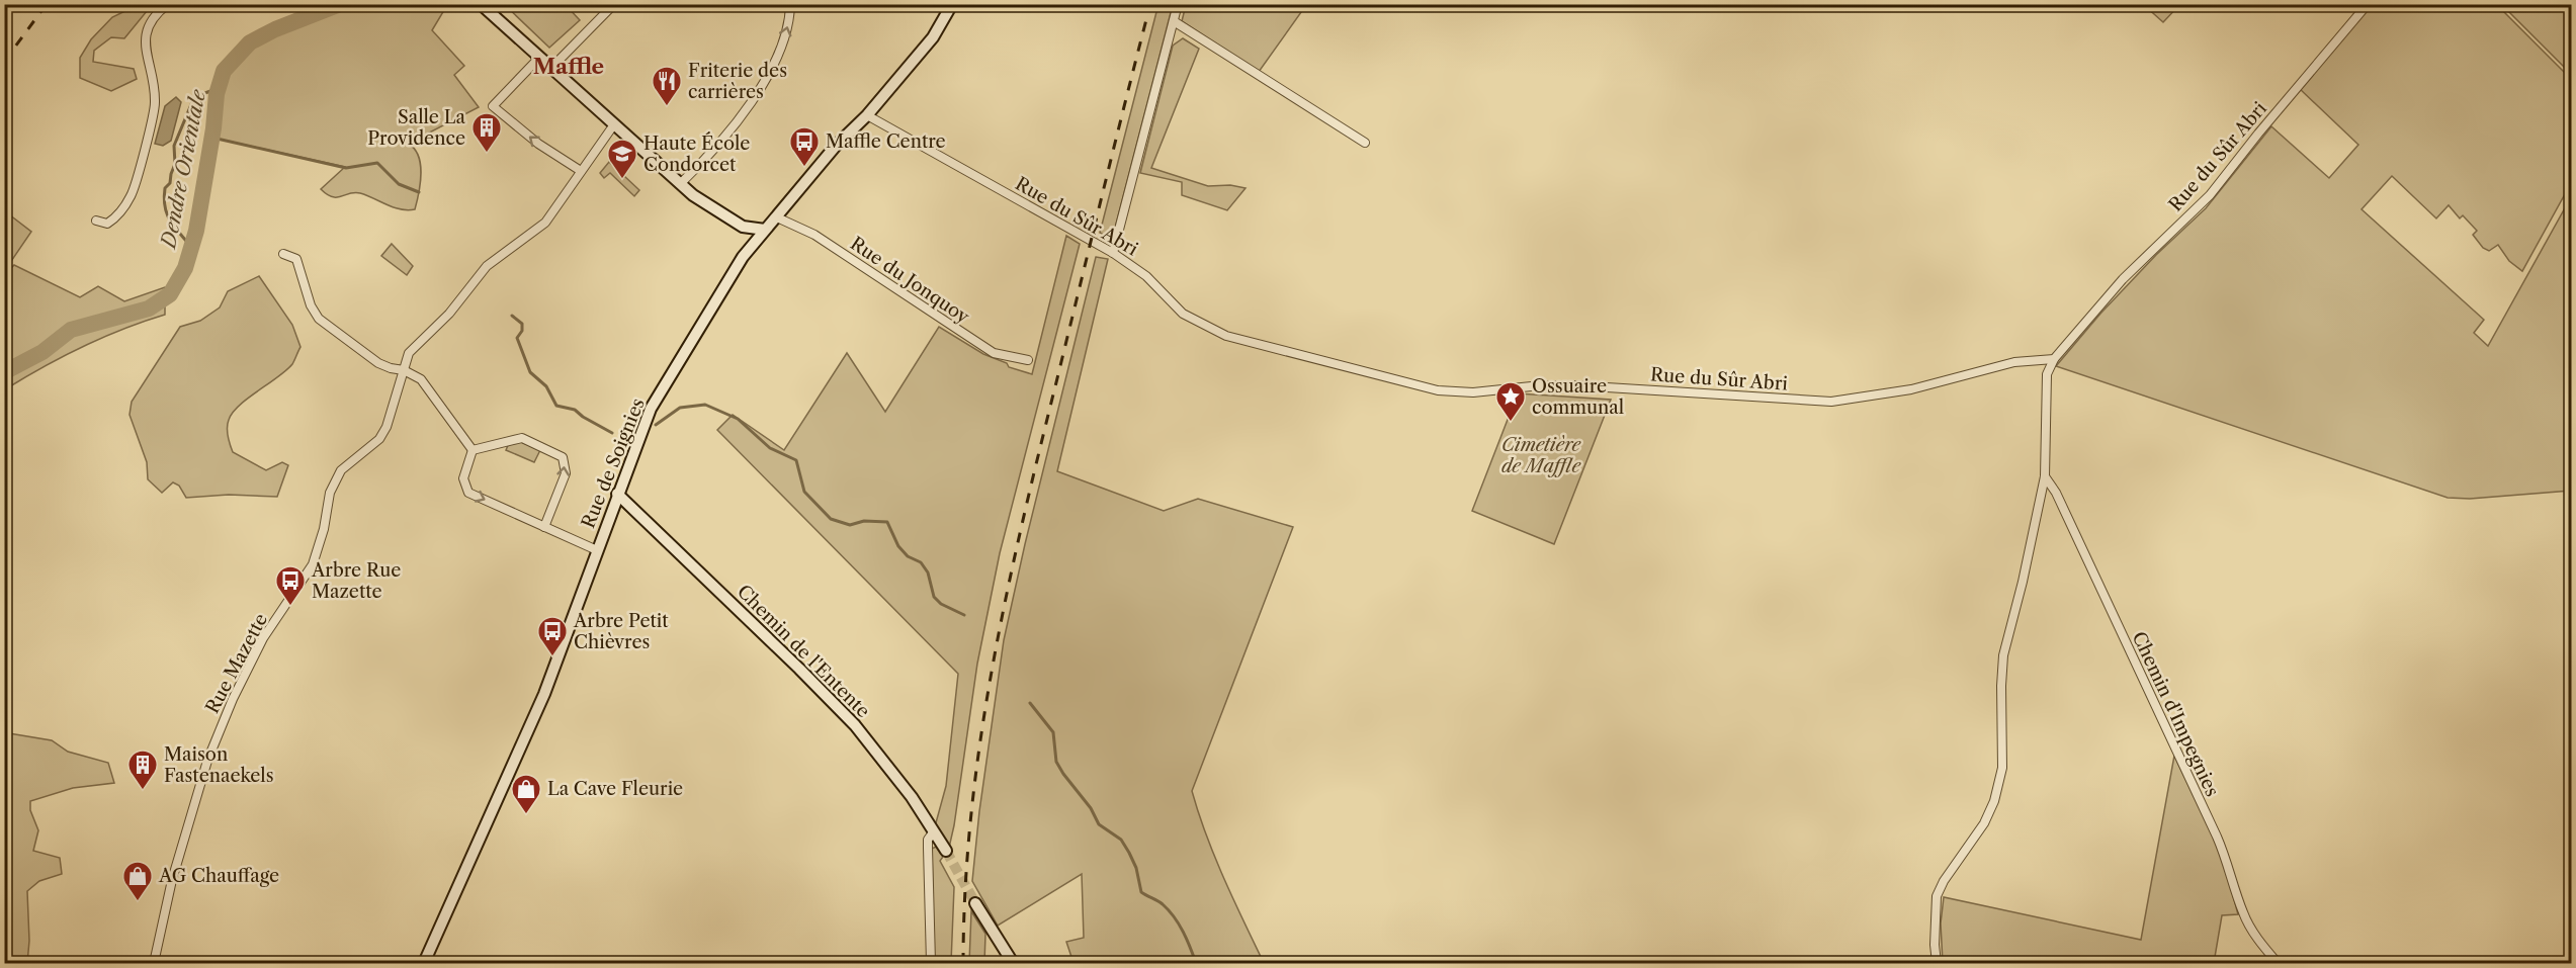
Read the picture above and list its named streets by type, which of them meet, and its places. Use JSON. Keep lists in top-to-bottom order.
{
  "streets": {
    "street": [
      "Rue du Sûr Abri",
      "Rue du Jonquoy",
      "Rue de Soignies",
      "Chemin de l'Entente",
      "Rue Mazette",
      "Chemin d'Impegnies"
    ]
  },
  "crossings": [
    ["Rue du Sûr Abri", "Rue de Soignies"],
    ["Rue du Jonquoy", "Rue de Soignies"],
    ["Rue de Soignies", "Chemin de l'Entente"]
  ],
  "districts": ["Maffle"],
  "water": ["Dendre Orientale"],
  "parks": ["Cimetière de Maffle"],
  "places": {
    "restaurant": ["Friterie des carrières"],
    "building": ["Salle La Providence", "Maison Fastenaekels"],
    "bus stop": ["Maffle Centre", "Arbre Rue Mazette", "Arbre Petit Chièvres"],
    "school or university": ["Haute École Condorcet"],
    "place": ["Ossuaire communal"],
    "shop": ["La Cave Fleurie", "AG Chauffage"]
  }
}
